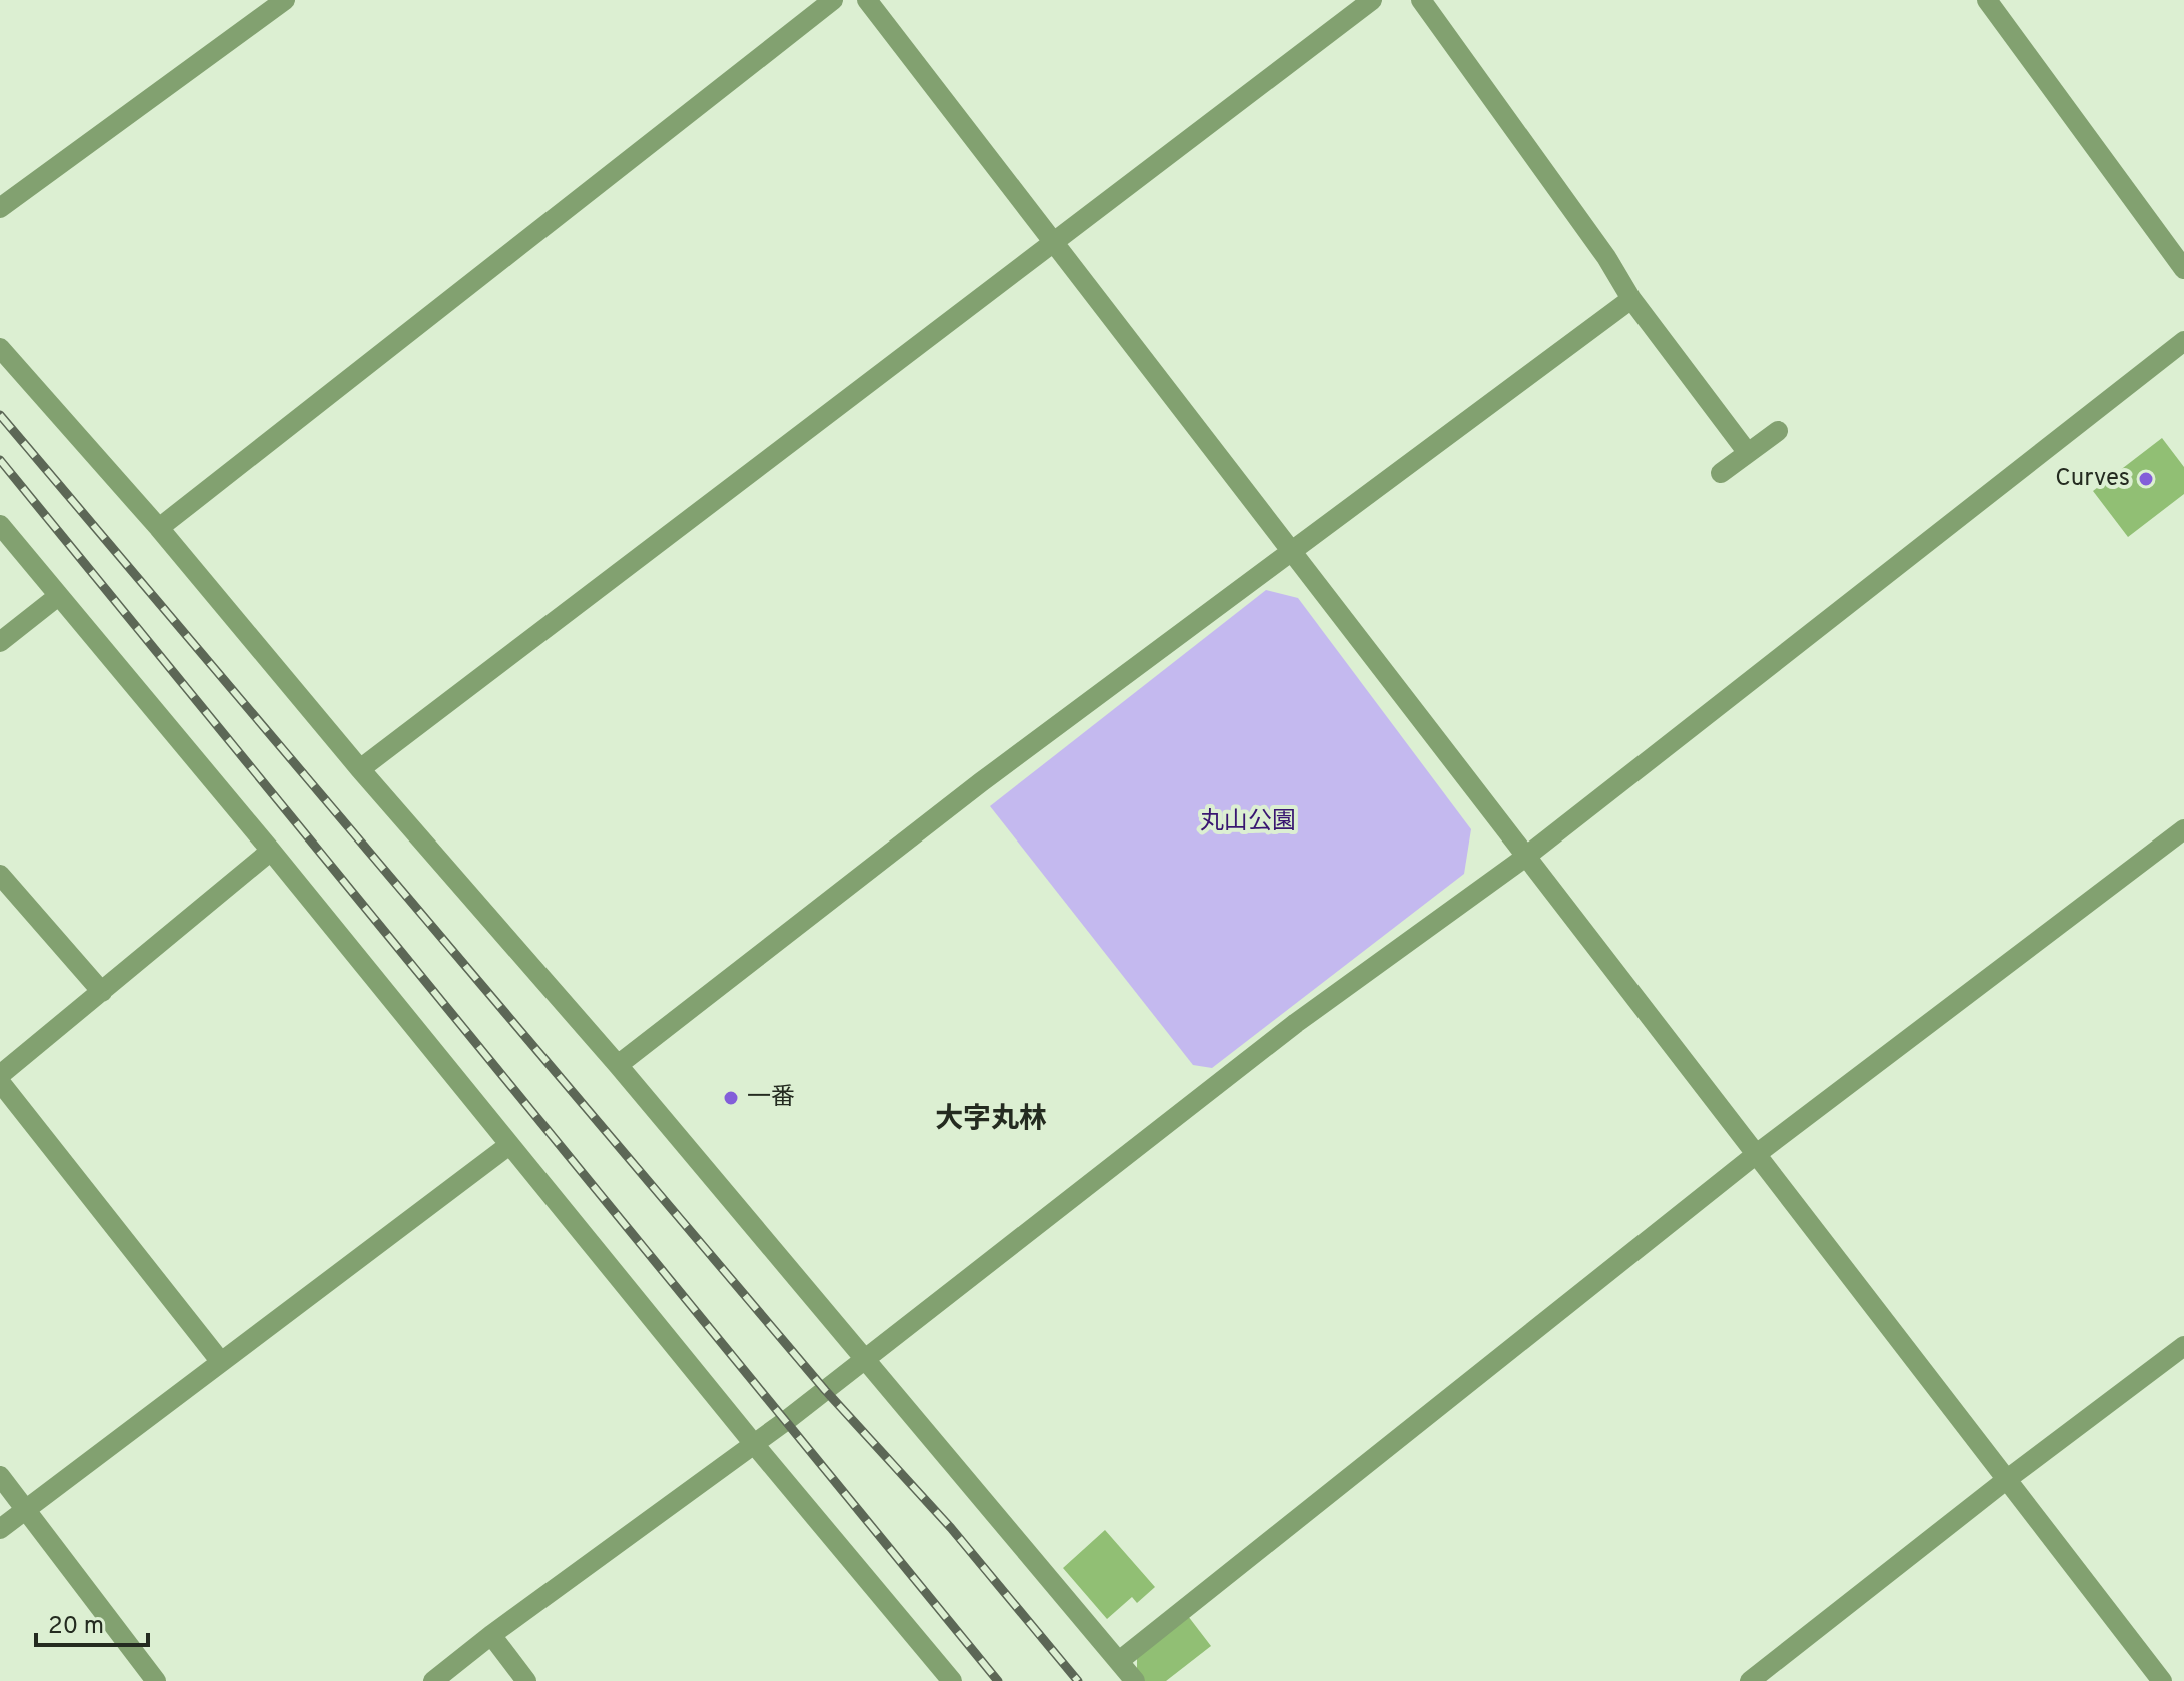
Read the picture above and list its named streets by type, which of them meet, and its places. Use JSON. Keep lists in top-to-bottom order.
{
  "districts": ["大字丸林"],
  "parks": ["丸山公園"],
  "places": ["Curves", "一番"],
  "scale_bar": "20 m"
}
